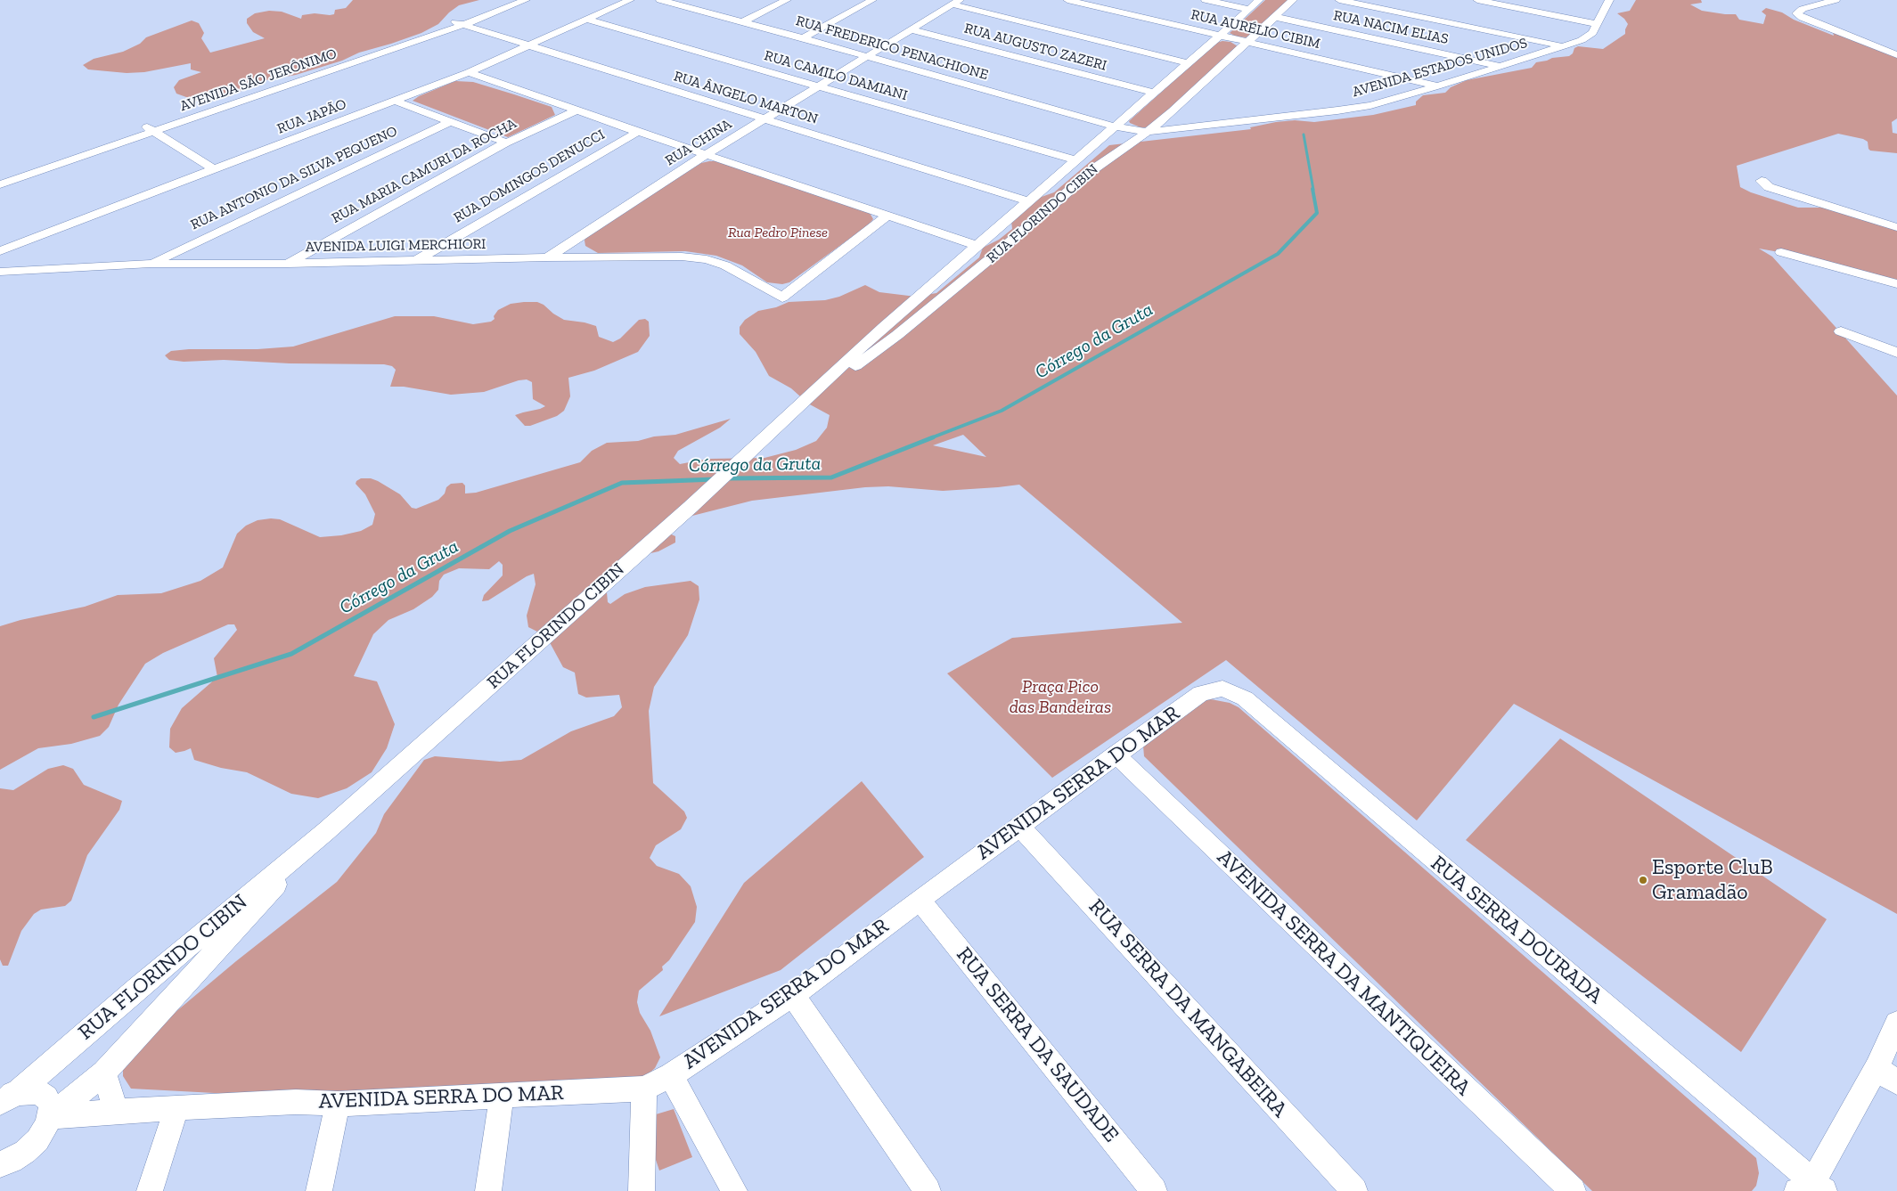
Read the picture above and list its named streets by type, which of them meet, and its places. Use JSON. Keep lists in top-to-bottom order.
{
  "streets": {
    "street": [
      "RUA NACIM ELIAS",
      "RUA AURÉLIO CIBIM",
      "RUA AUGUSTO ZAZERI",
      "RUA FREDERICO PENACHIONE",
      "AVENIDA ESTADOS UNIDOS",
      "RUA CAMILO DAMIANI",
      "AVENIDA SÃO JERÔNIMO",
      "RUA ÂNGELO MARTON",
      "RUA JAPÃO",
      "RUA CHINA",
      "RUA MARIA CAMURI DA ROCHA",
      "RUA DOMINGOS DENUCCI",
      "RUA ANTONIO DA SILVA PEQUENO",
      "RUA FLORINDO CIBIN",
      "AVENIDA LUIGI MERCHIORI",
      "AVENIDA SERRA DO MAR",
      "RUA SERRA DOURADA",
      "AVENIDA SERRA DA MANTIQUEIRA",
      "RUA SERRA DA MANGABEIRA",
      "RUA SERRA DA SAUDADE"
    ]
  },
  "crossings": [
    ["RUA NACIM ELIAS", "AVENIDA ESTADOS UNIDOS"],
    ["RUA NACIM ELIAS", "RUA FLORINDO CIBIN"],
    ["RUA AURÉLIO CIBIM", "AVENIDA ESTADOS UNIDOS"],
    ["RUA AURÉLIO CIBIM", "RUA FLORINDO CIBIN"],
    ["RUA AUGUSTO ZAZERI", "RUA CHINA"],
    ["RUA AUGUSTO ZAZERI", "RUA FLORINDO CIBIN"],
    ["RUA FREDERICO PENACHIONE", "AVENIDA ESTADOS UNIDOS"],
    ["RUA FREDERICO PENACHIONE", "RUA CHINA"],
    ["RUA FREDERICO PENACHIONE", "RUA FLORINDO CIBIN"],
    ["AVENIDA ESTADOS UNIDOS", "RUA FLORINDO CIBIN"],
    ["RUA CAMILO DAMIANI", "RUA JAPÃO"],
    ["RUA CAMILO DAMIANI", "RUA CHINA"],
    ["RUA CAMILO DAMIANI", "RUA FLORINDO CIBIN"],
    ["AVENIDA SÃO JERÔNIMO", "RUA ÂNGELO MARTON"],
    ["RUA ÂNGELO MARTON", "RUA JAPÃO"],
    ["RUA ÂNGELO MARTON", "RUA CHINA"],
    ["RUA ÂNGELO MARTON", "RUA FLORINDO CIBIN"],
    ["RUA CHINA", "AVENIDA LUIGI MERCHIORI"],
    ["RUA MARIA CAMURI DA ROCHA", "AVENIDA LUIGI MERCHIORI"],
    ["RUA DOMINGOS DENUCCI", "AVENIDA LUIGI MERCHIORI"],
    ["RUA ANTONIO DA SILVA PEQUENO", "AVENIDA LUIGI MERCHIORI"],
    ["RUA FLORINDO CIBIN", "AVENIDA SERRA DO MAR"],
    ["AVENIDA SERRA DO MAR", "RUA SERRA DOURADA"],
    ["AVENIDA SERRA DO MAR", "AVENIDA SERRA DA MANTIQUEIRA"],
    ["AVENIDA SERRA DO MAR", "RUA SERRA DA MANGABEIRA"],
    ["AVENIDA SERRA DO MAR", "RUA SERRA DA SAUDADE"]
  ],
  "water": ["Córrego da Gruta"],
  "parks": ["Rua Pedro Pinese", "Praça Pico das Bandeiras"],
  "places": ["Esporte CluB Gramadão"]
}
